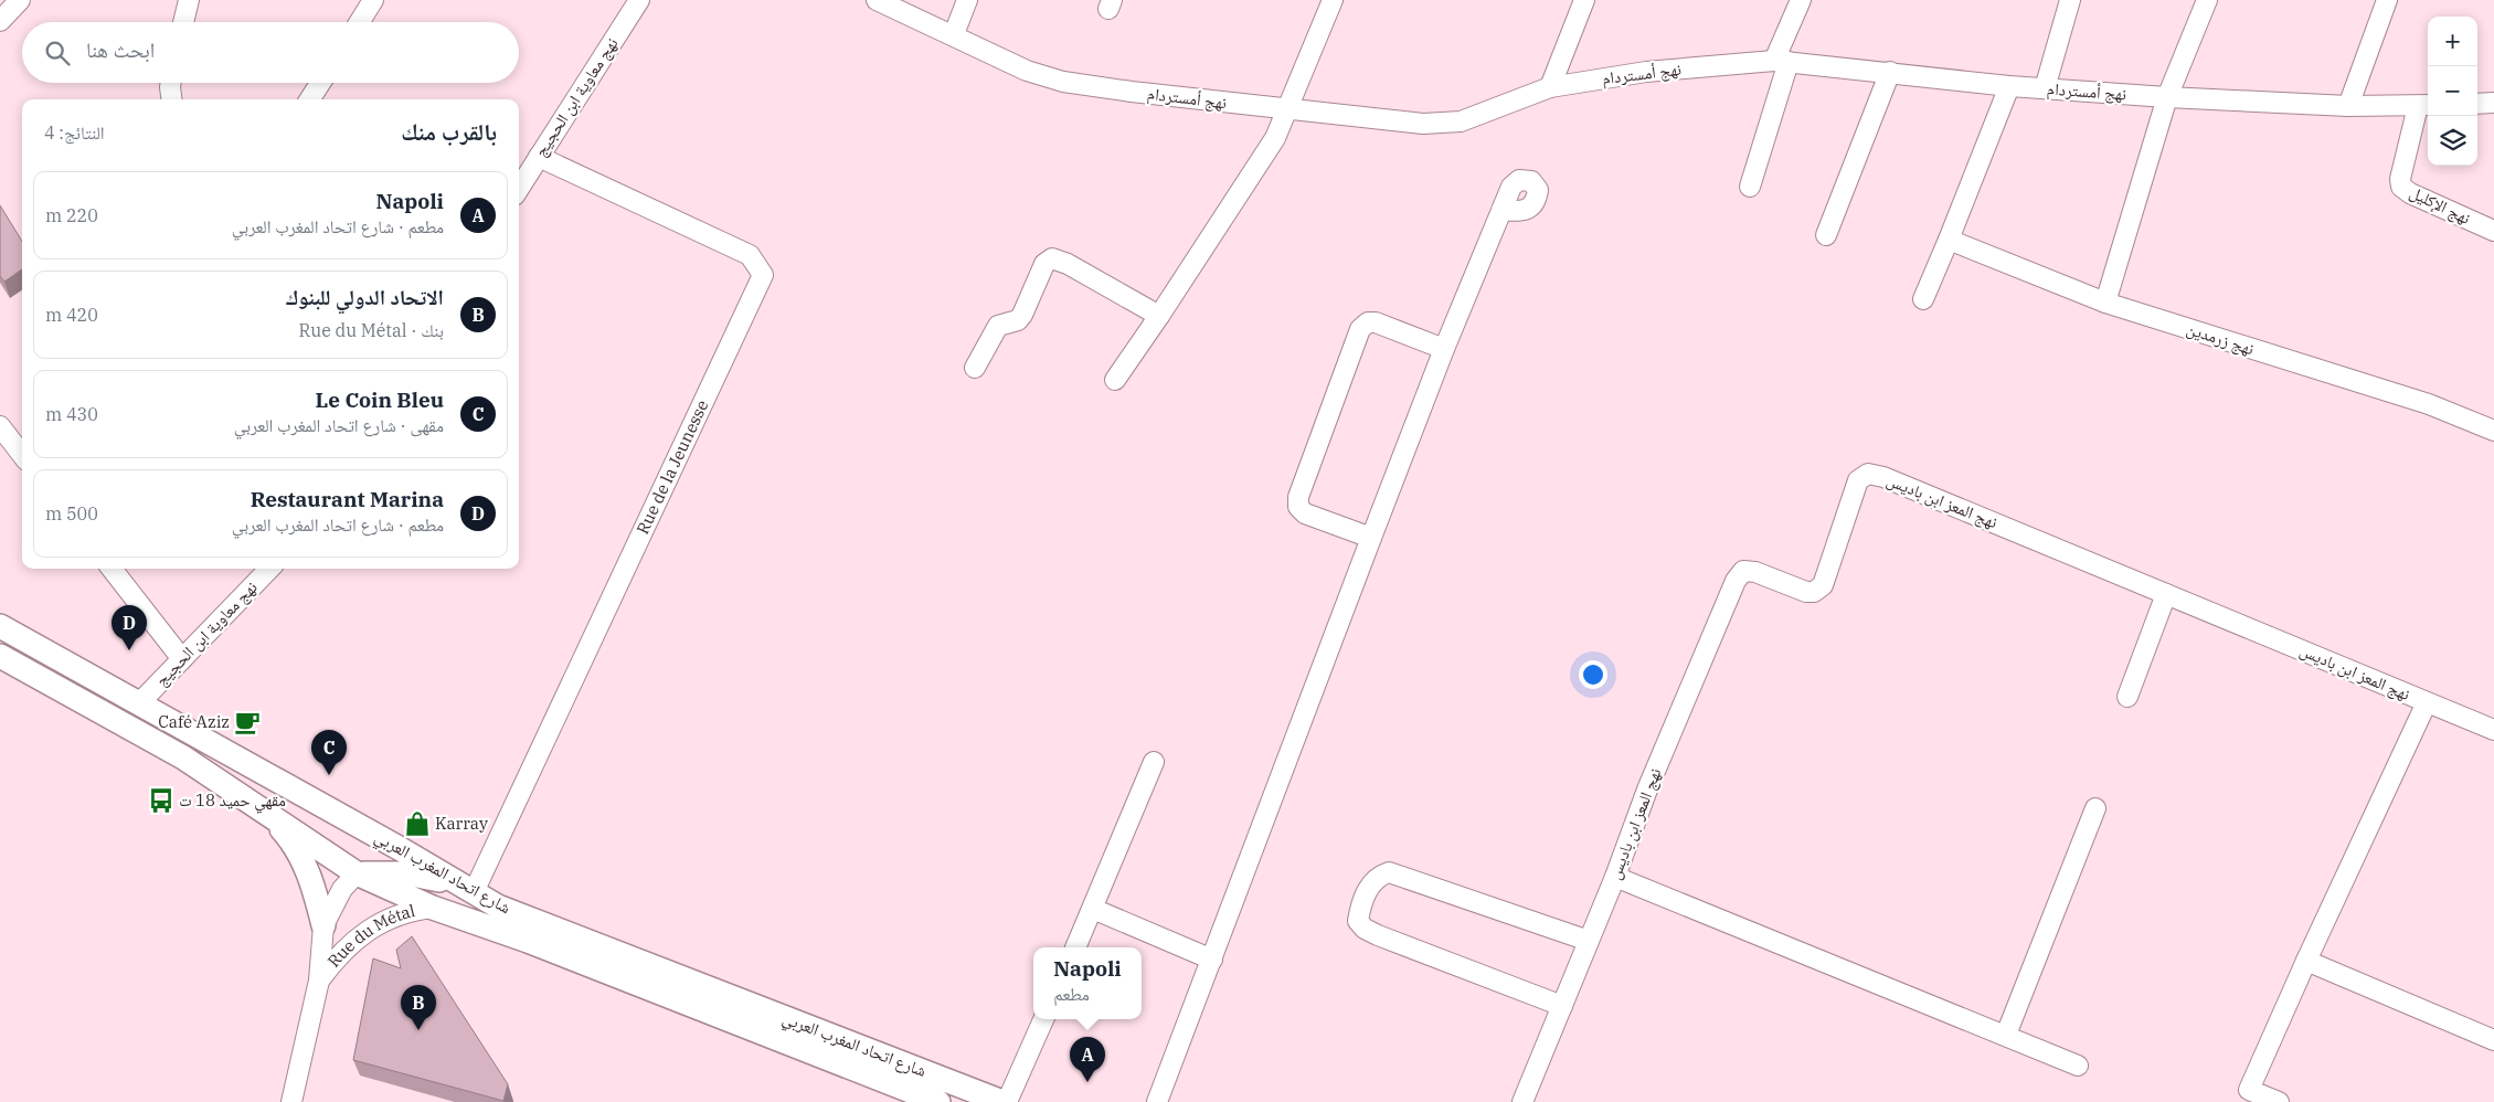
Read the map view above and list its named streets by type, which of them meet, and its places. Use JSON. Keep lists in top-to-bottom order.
{
  "streets": {
    "main road": ["شارع اتحاد المغرب العربي"],
    "street": [
      "نهج أمستردام",
      "نهج معاوية ابن الحجيج",
      "نهج الإكليل",
      "نهج زرمدين",
      "Rue de la Jeunesse",
      "نهج المعز ابن باديس",
      "Rue du Métal"
    ]
  },
  "crossings": [
    ["نهج أمستردام", "نهج الإكليل"],
    ["نهج معاوية ابن الحجيج", "Rue de la Jeunesse"],
    ["نهج معاوية ابن الحجيج", "شارع اتحاد المغرب العربي"],
    ["Rue de la Jeunesse", "شارع اتحاد المغرب العربي"],
    ["شارع اتحاد المغرب العربي", "Rue du Métal"]
  ],
  "places": {
    "cafe": ["Café Aziz"],
    "bus stop": ["مقهي حميد 18 ت"],
    "shop": ["Karray"]
  },
  "page": {
    "map_buttons": ["+", "−"],
    "search": "ابحث هنا",
    "heading": ["بالقرب منك", "النتائج: 4"],
    "list": [
      {
        "mark": "A",
        "name": "Napoli",
        "note": "مطعم · شارع اتحاد المغرب العربي",
        "value": "220 m"
      },
      {
        "mark": "B",
        "name": "الاتحاد الدولي للبنوك",
        "note": "بنك · Rue du Métal",
        "value": "420 m"
      },
      {
        "mark": "C",
        "name": "Le Coin Bleu",
        "note": "مقهى · شارع اتحاد المغرب العربي",
        "value": "430 m"
      },
      {
        "mark": "D",
        "name": "Restaurant Marina",
        "note": "مطعم · شارع اتحاد المغرب العربي",
        "value": "500 m"
      }
    ],
    "pins": [
      "D",
      "C",
      "B",
      "A"
    ],
    "popup": ["Napoli", "مطعم"]
  }
}
